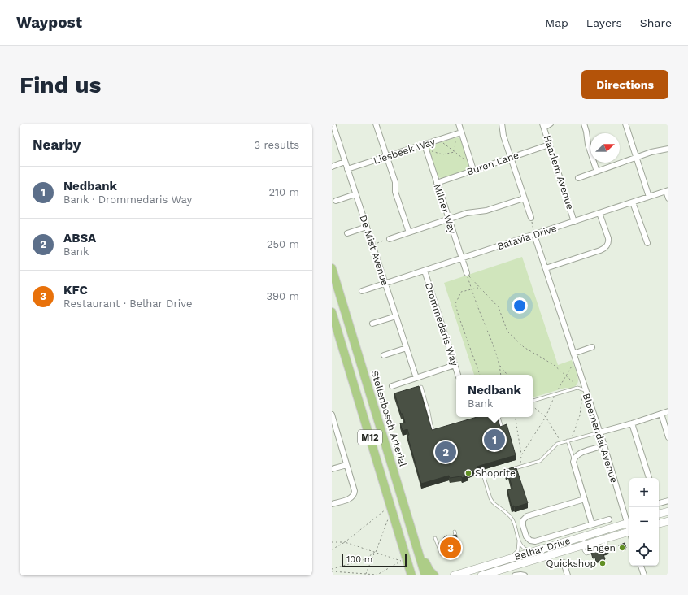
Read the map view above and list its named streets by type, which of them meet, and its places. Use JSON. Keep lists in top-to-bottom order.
{
  "streets": {
    "main road": ["Stellenbosch Arterial", "M12", "Belhar Drive"],
    "street": [
      "Liesbeek Way",
      "Buren Lane",
      "Haarlem Avenue",
      "Milner Way",
      "Batavia Drive",
      "De Mist Avenue",
      "Drommedaris Way",
      "Bloemendal Avenue"
    ]
  },
  "crossings": [
    ["Liesbeek Way", "Milner Way"],
    ["Liesbeek Way", "De Mist Avenue"],
    ["Buren Lane", "Haarlem Avenue"],
    ["Buren Lane", "Milner Way"],
    ["Haarlem Avenue", "Batavia Drive"],
    ["Milner Way", "Batavia Drive"],
    ["Batavia Drive", "De Mist Avenue"],
    ["Batavia Drive", "Drommedaris Way"],
    ["Batavia Drive", "Bloemendal Avenue"],
    ["Bloemendal Avenue", "Belhar Drive"]
  ],
  "places": ["Shoprite", "Engen", "Quickshop"],
  "scale_bar": "100 m",
  "north": "right",
  "page": {
    "header": "Waypost",
    "nav": ["Map", "Layers", "Share"],
    "buttons": "Directions",
    "title": "Find us",
    "heading": ["Nearby", "3 results"],
    "list": [
      {
        "mark": "1",
        "name": "Nedbank",
        "note": "Bank · Drommedaris Way",
        "value": "210 m"
      },
      {
        "mark": "2",
        "name": "ABSA",
        "note": "Bank",
        "value": "250 m"
      },
      {
        "mark": "3",
        "name": "KFC",
        "note": "Restaurant · Belhar Drive",
        "value": "390 m"
      }
    ],
    "popup": ["Nedbank", "Bank"],
    "pins": ["1", "2", "3"],
    "map_buttons": ["+", "−"],
    "scale": "100 m"
  }
}
